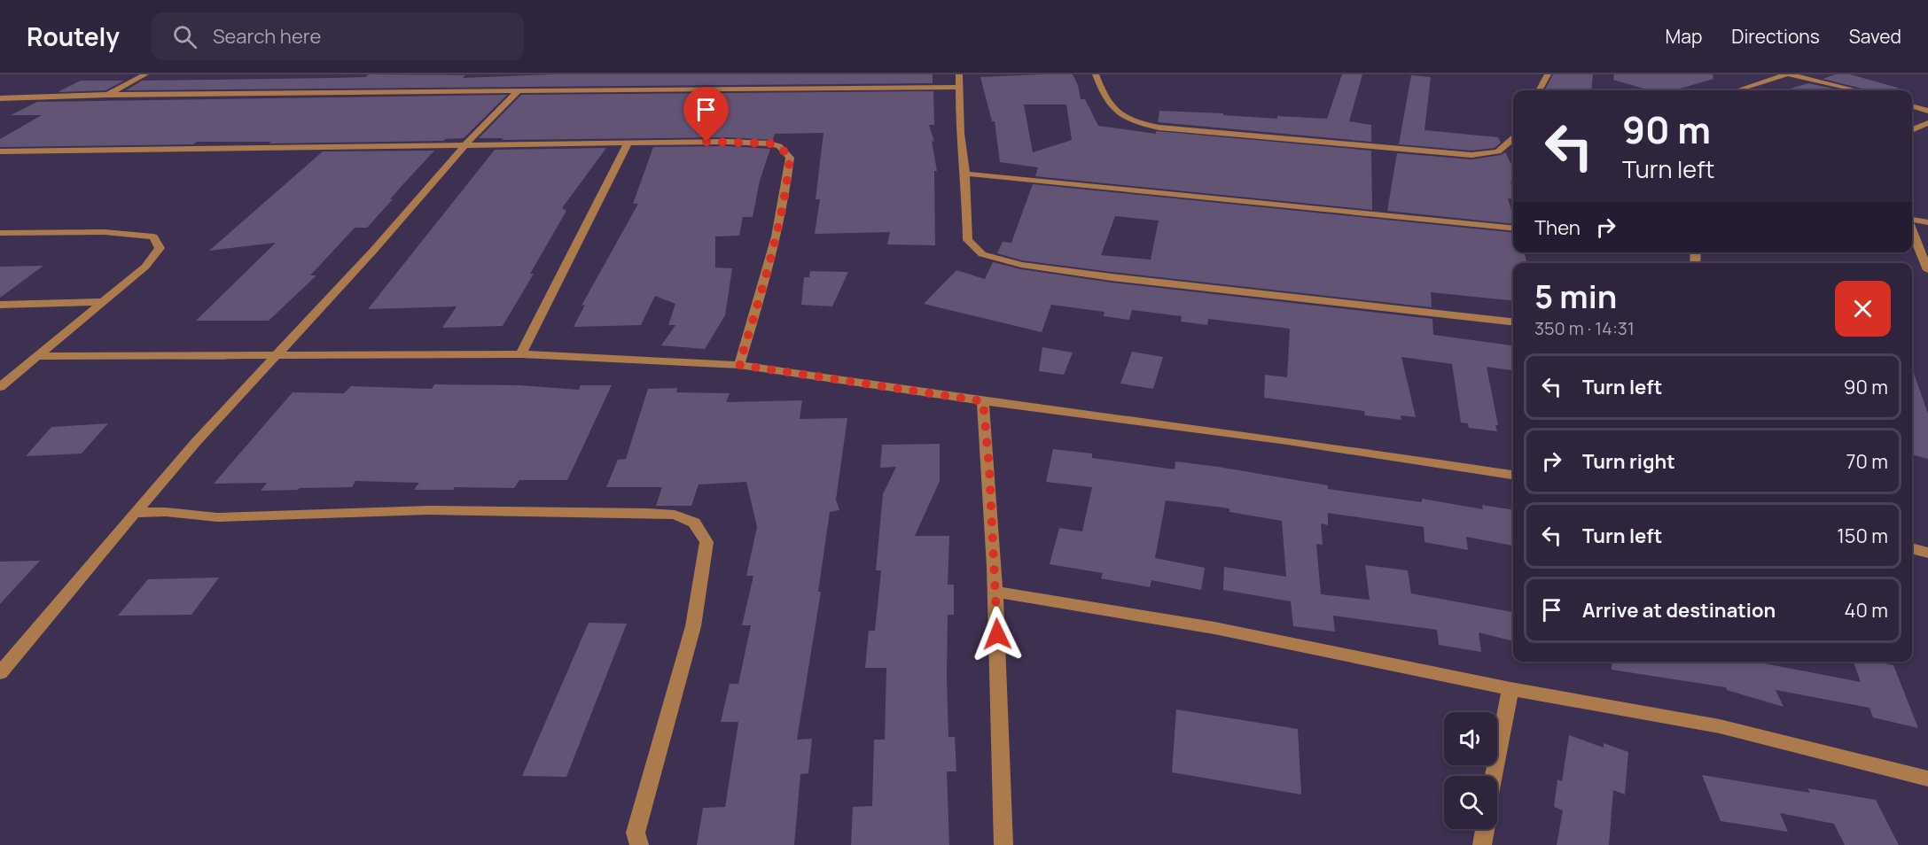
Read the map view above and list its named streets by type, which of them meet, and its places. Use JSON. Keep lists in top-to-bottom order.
{
  "page": {
    "header": "Routely",
    "search": "Search here",
    "nav": ["Map", "Directions", "Saved"],
    "turn": ["90 m", "Turn left"],
    "then": "Then",
    "heading": ["5 min", "350 m · 14:31"],
    "list": [
      {
        "name": "Turn left",
        "value": "90 m"
      },
      {
        "name": "Turn right",
        "value": "70 m"
      },
      {
        "name": "Turn left",
        "value": "150 m"
      },
      {
        "name": "Arrive at destination",
        "value": "40 m"
      }
    ]
  }
}
